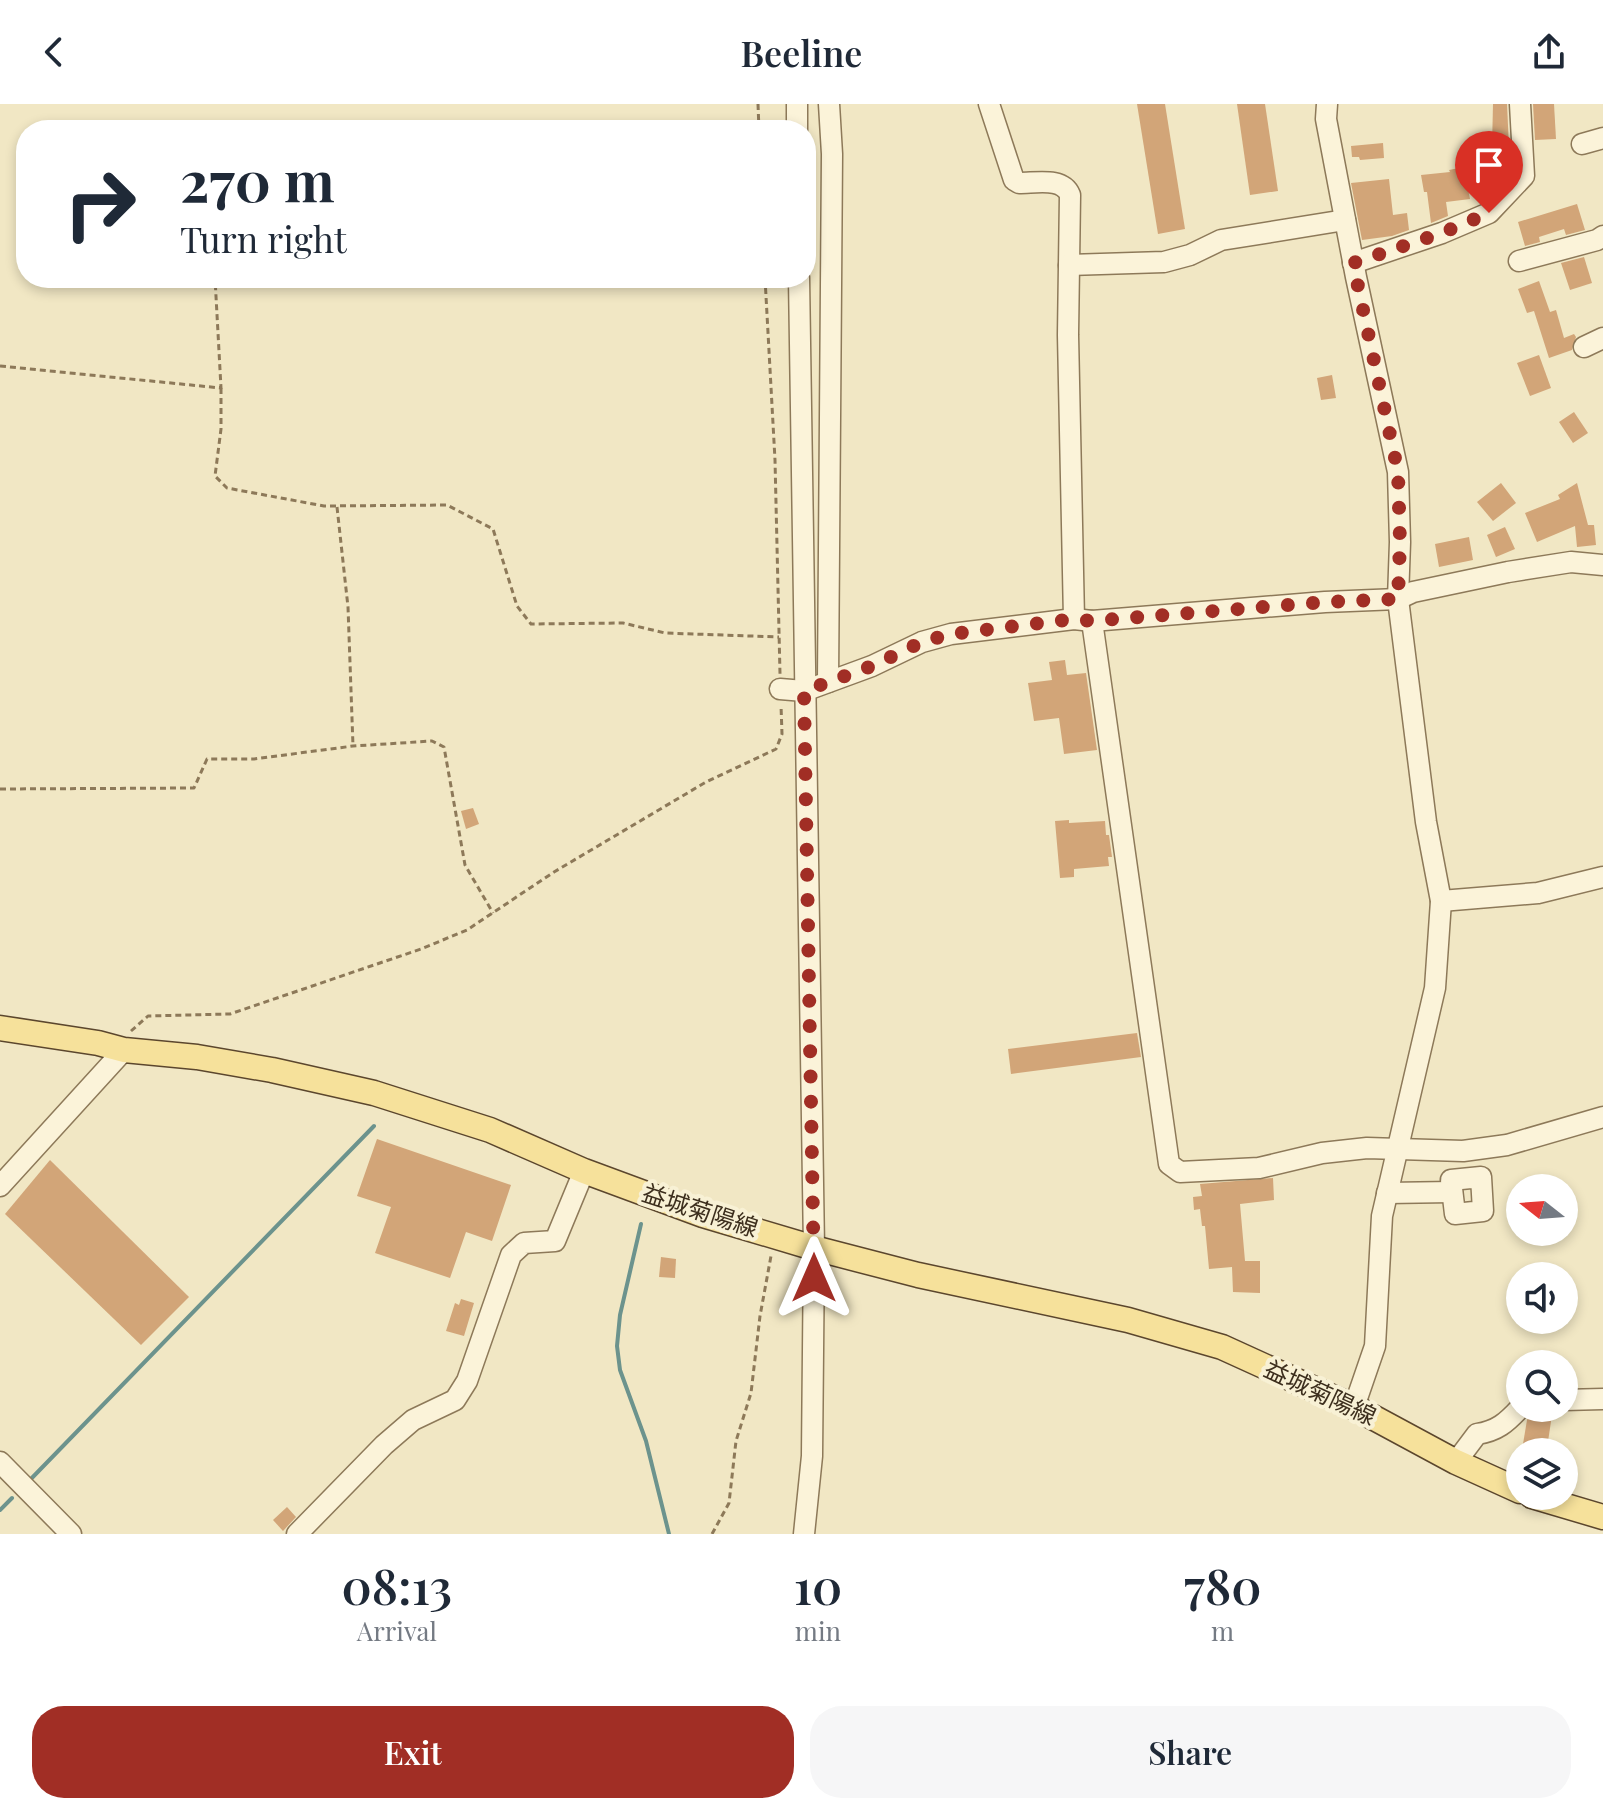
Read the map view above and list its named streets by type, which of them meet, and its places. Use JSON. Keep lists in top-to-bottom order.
{
  "streets": {
    "main road": ["益城菊陽線"]
  },
  "north": "left",
  "page": {
    "header": "Beeline",
    "turn": ["270 m", "Turn right"],
    "eta": [
      "08:13",
      "Arrival",
      "10",
      "min",
      "780",
      "m"
    ],
    "buttons": ["Exit", "Share"]
  }
}
